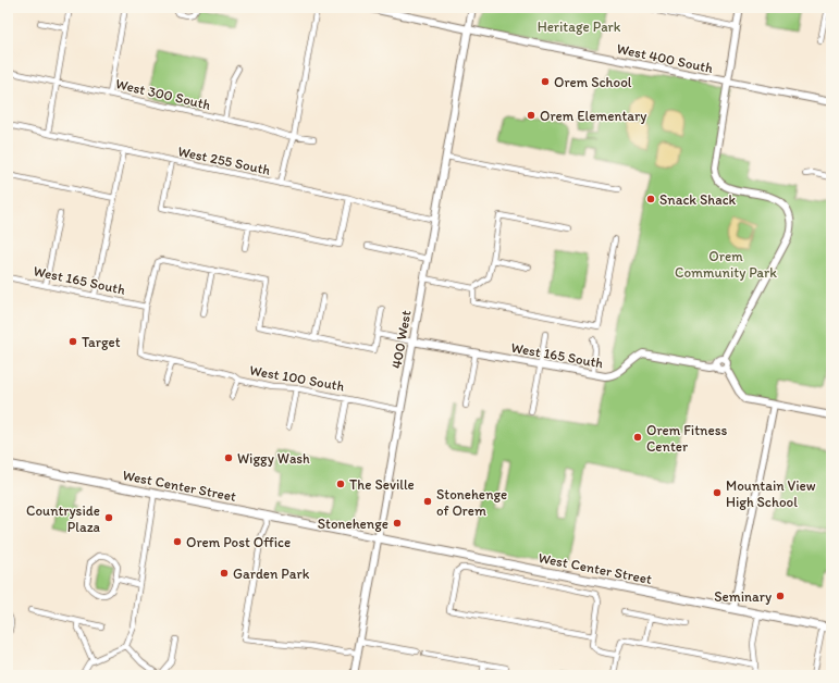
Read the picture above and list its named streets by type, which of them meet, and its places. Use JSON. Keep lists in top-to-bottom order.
{
  "streets": {
    "main road": ["West Center Street"],
    "street": [
      "West 400 South",
      "West 300 South",
      "West 255 South",
      "West 165 South",
      "400 West",
      "West 100 South"
    ]
  },
  "crossings": [
    ["West 400 South", "400 West"],
    ["West 255 South", "400 West"],
    ["West 165 South", "400 West"],
    ["West 165 South", "West 100 South"],
    ["400 West", "West 100 South"],
    ["400 West", "West Center Street"]
  ],
  "parks": ["Heritage Park", "Orem Community Park"],
  "places": [
    "Orem School",
    "Orem Elementary",
    "Snack Shack",
    "Target",
    "Orem Fitness Center",
    "Wiggy Wash",
    "The Seville",
    "Mountain View High School",
    "Stonehenge of Orem",
    "Countryside Plaza",
    "Stonehenge",
    "Orem Post Office",
    "Garden Park",
    "Seminary"
  ]
}
